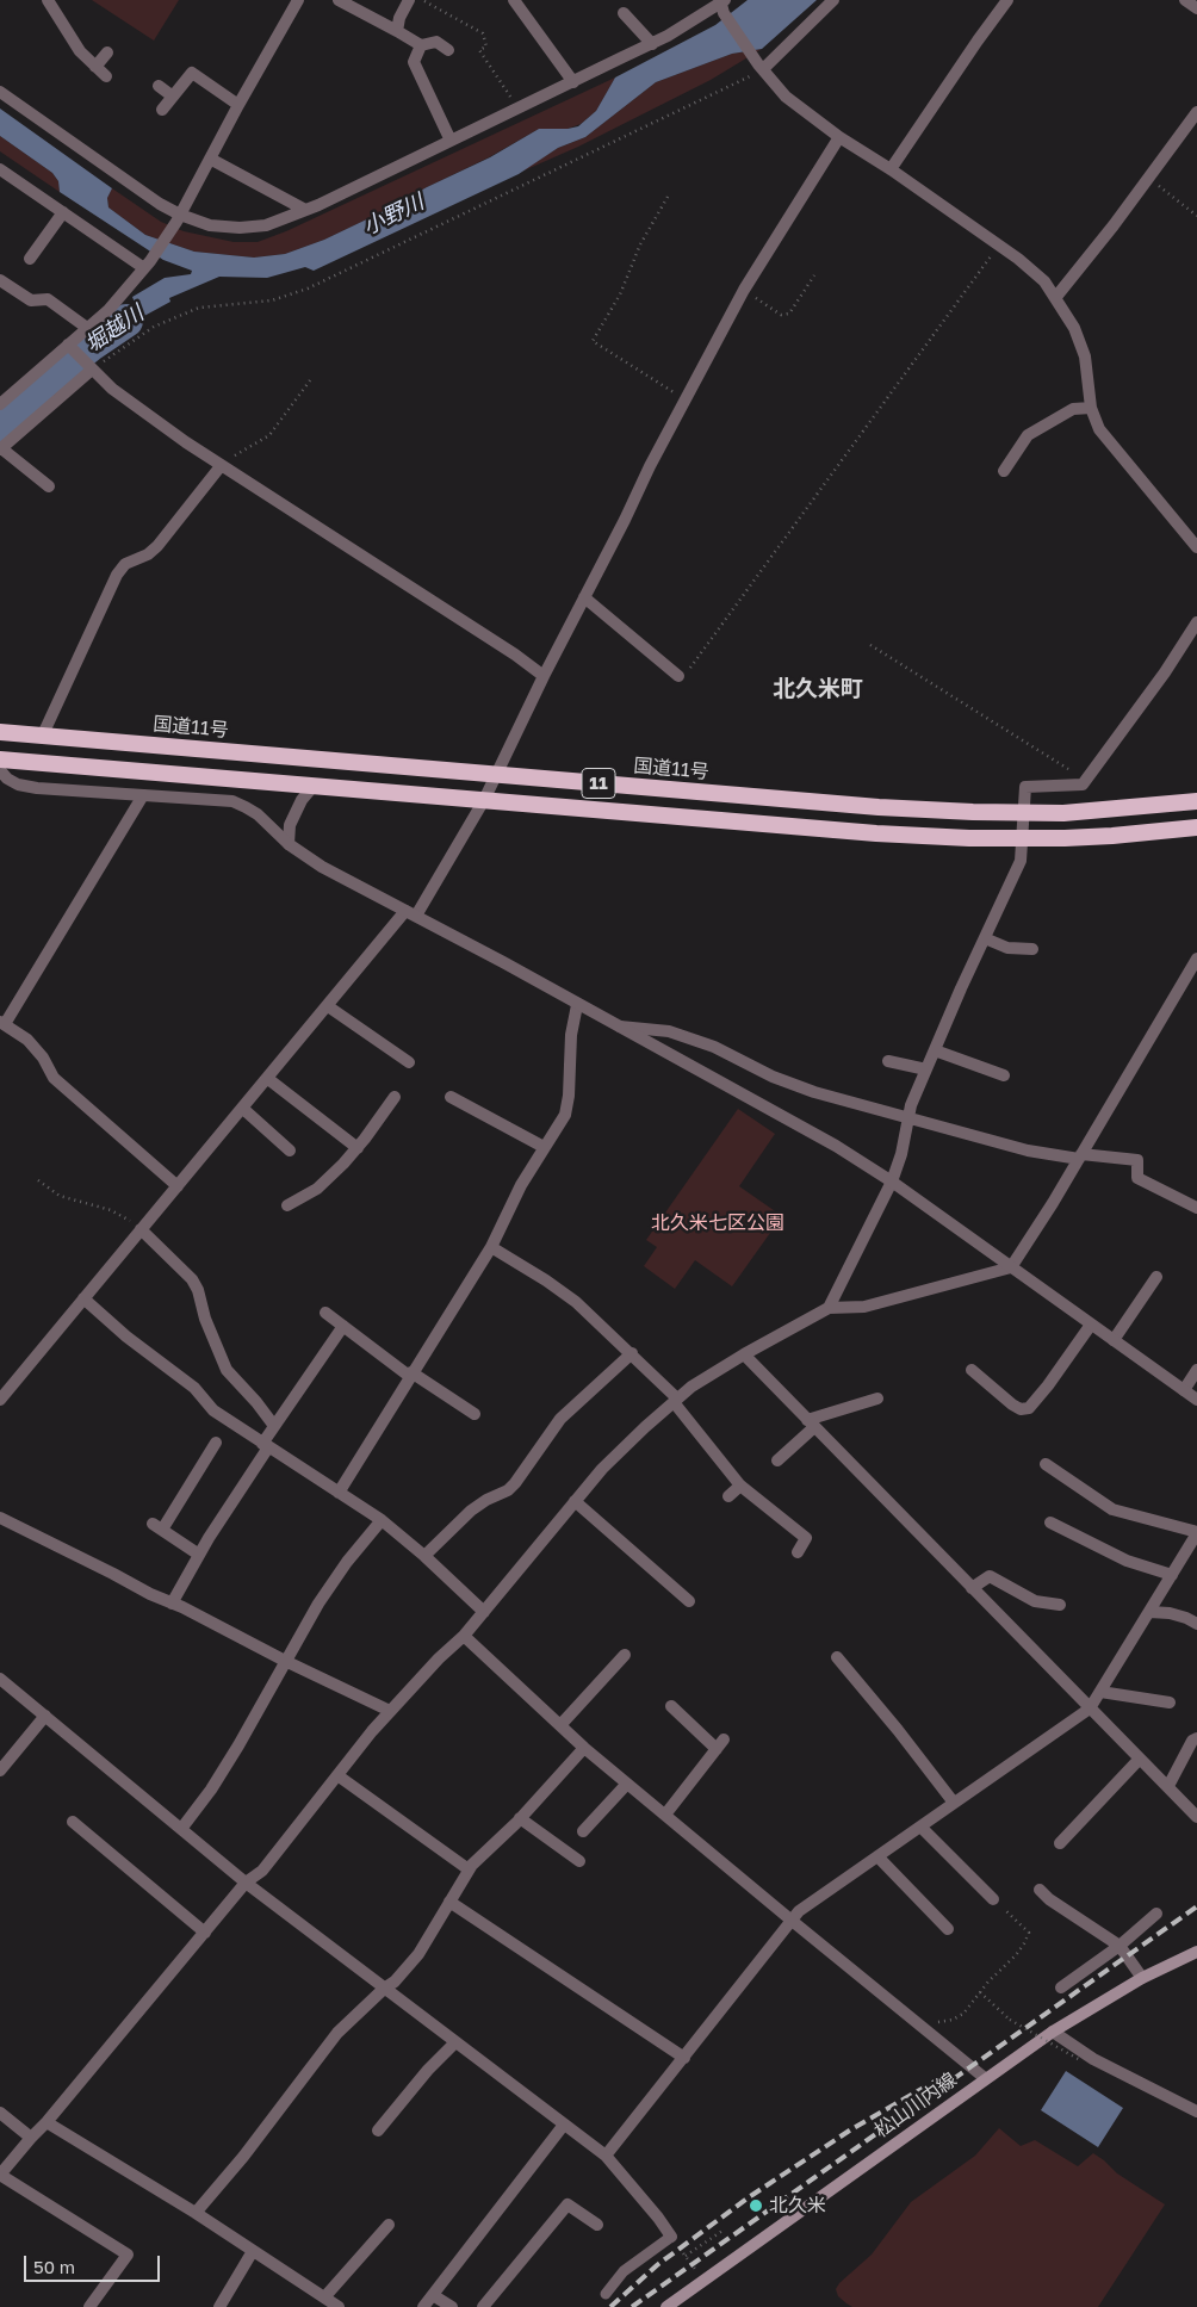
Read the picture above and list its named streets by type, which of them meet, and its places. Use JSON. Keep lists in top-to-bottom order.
{
  "streets": {
    "highway": ["国道11号", "11"],
    "main road": ["松山川内線"]
  },
  "districts": ["北久米町"],
  "water": ["小野川", "堀越川"],
  "parks": ["北久米七区公園"],
  "places": ["北久米"],
  "scale_bar": "50 m"
}
